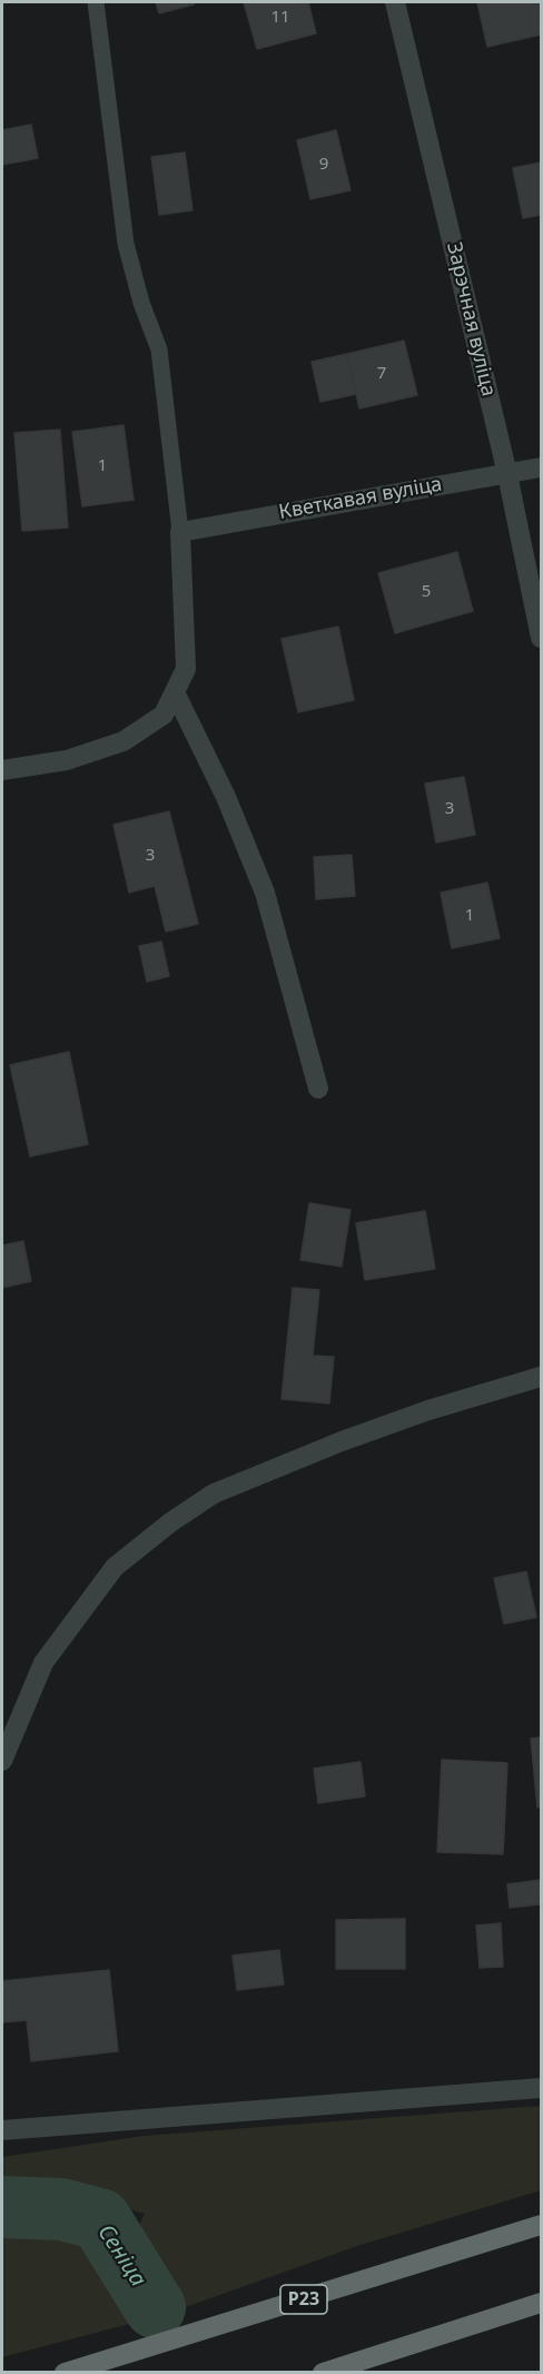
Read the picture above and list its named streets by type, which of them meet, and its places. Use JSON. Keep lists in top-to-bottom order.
{
  "streets": {
    "highway": ["Р23"],
    "street": ["Зарэчная вуліца", "Кветкавая вуліца"]
  },
  "crossings": [
    ["Зарэчная вуліца", "Кветкавая вуліца"]
  ],
  "water": ["Сеніца"],
  "house_numbers": [
    "11",
    "9",
    "7",
    "1",
    "5",
    "3",
    "3",
    "1"
  ]
}
